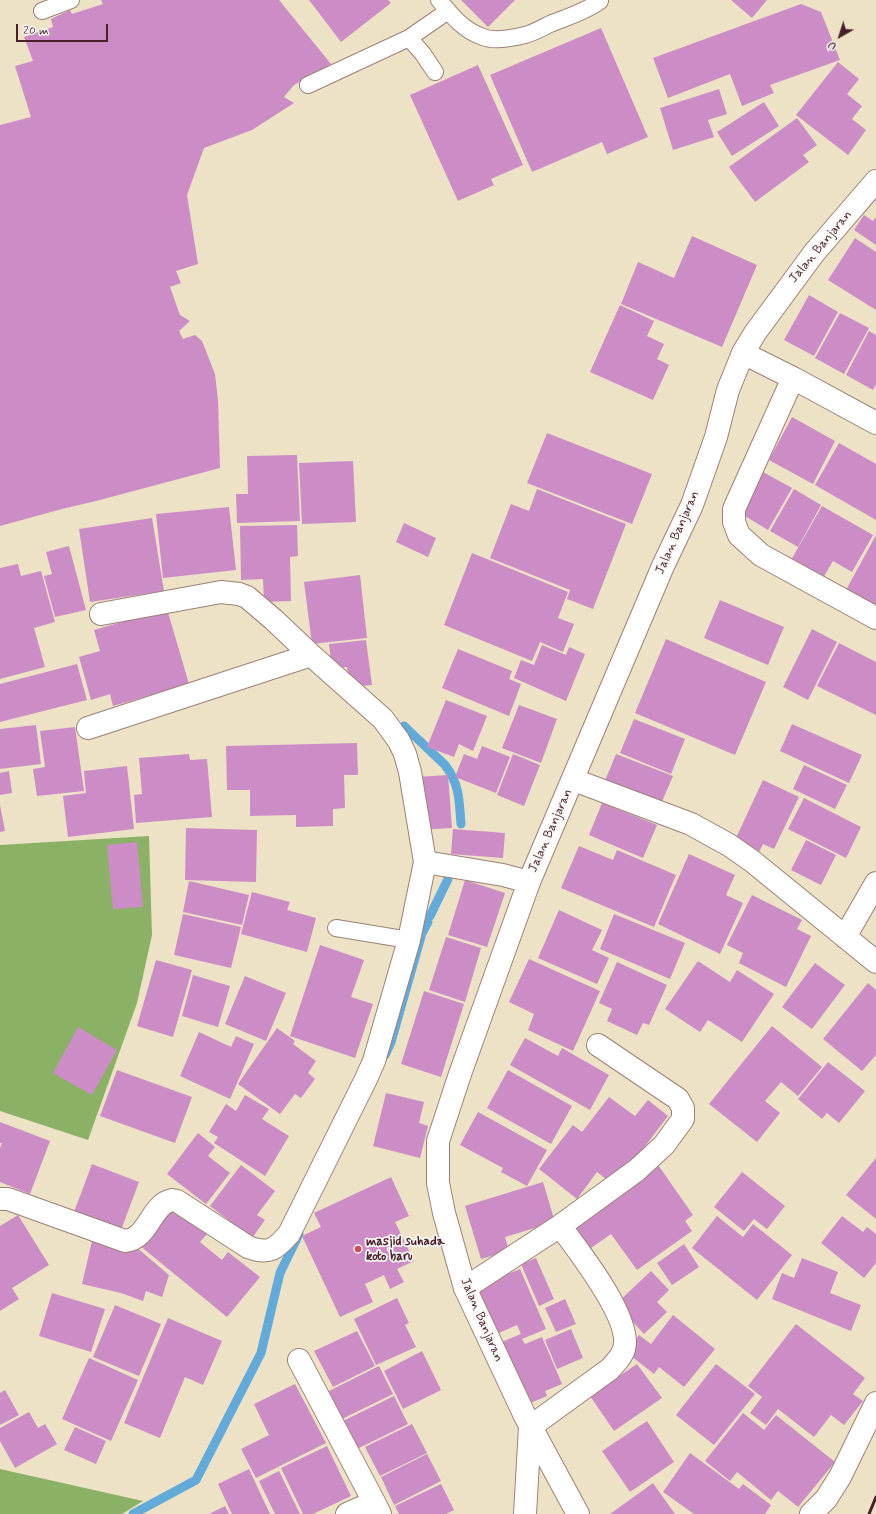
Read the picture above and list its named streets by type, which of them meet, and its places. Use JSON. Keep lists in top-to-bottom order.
{
  "streets": {
    "street": ["Jalan Banjaran"]
  },
  "places": ["masjid suhada koto baru"],
  "scale_bar": "20 m",
  "north": "bottom left"
}
